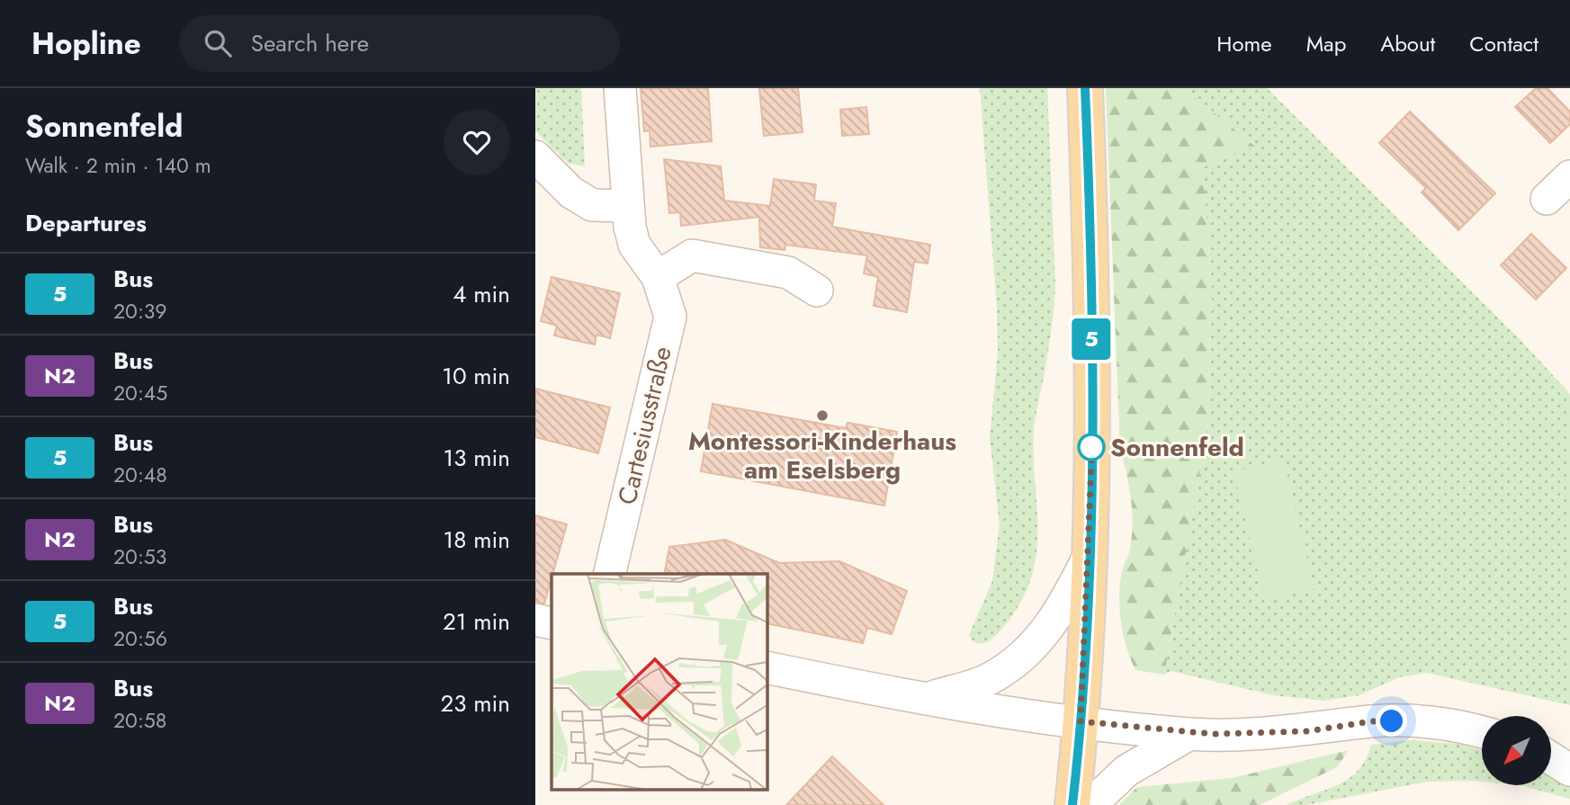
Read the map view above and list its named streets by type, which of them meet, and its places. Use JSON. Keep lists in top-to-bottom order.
{
  "streets": {
    "street": ["Cartesiusstraße"]
  },
  "places": ["Montessori-Kinderhaus am Eselsberg", "Sonnenfeld"],
  "lines": ["bus line 5"],
  "north": "bottom left",
  "page": {
    "header": "Hopline",
    "search": "Search here",
    "nav": [
      "Home",
      "Map",
      "About",
      "Contact"
    ],
    "heading": [
      ["Sonnenfeld", "Walk · 2 min · 140 m"],
      "Departures"
    ],
    "on_map": "5",
    "list": [
      {
        "mark": "5",
        "name": "Bus",
        "note": "20:39",
        "value": "4 min"
      },
      {
        "mark": "N2",
        "name": "Bus",
        "note": "20:45",
        "value": "10 min"
      },
      {
        "mark": "5",
        "name": "Bus",
        "note": "20:48",
        "value": "13 min"
      },
      {
        "mark": "N2",
        "name": "Bus",
        "note": "20:53",
        "value": "18 min"
      },
      {
        "mark": "5",
        "name": "Bus",
        "note": "20:56",
        "value": "21 min"
      },
      {
        "mark": "N2",
        "name": "Bus",
        "note": "20:58",
        "value": "23 min"
      }
    ]
  }
}
